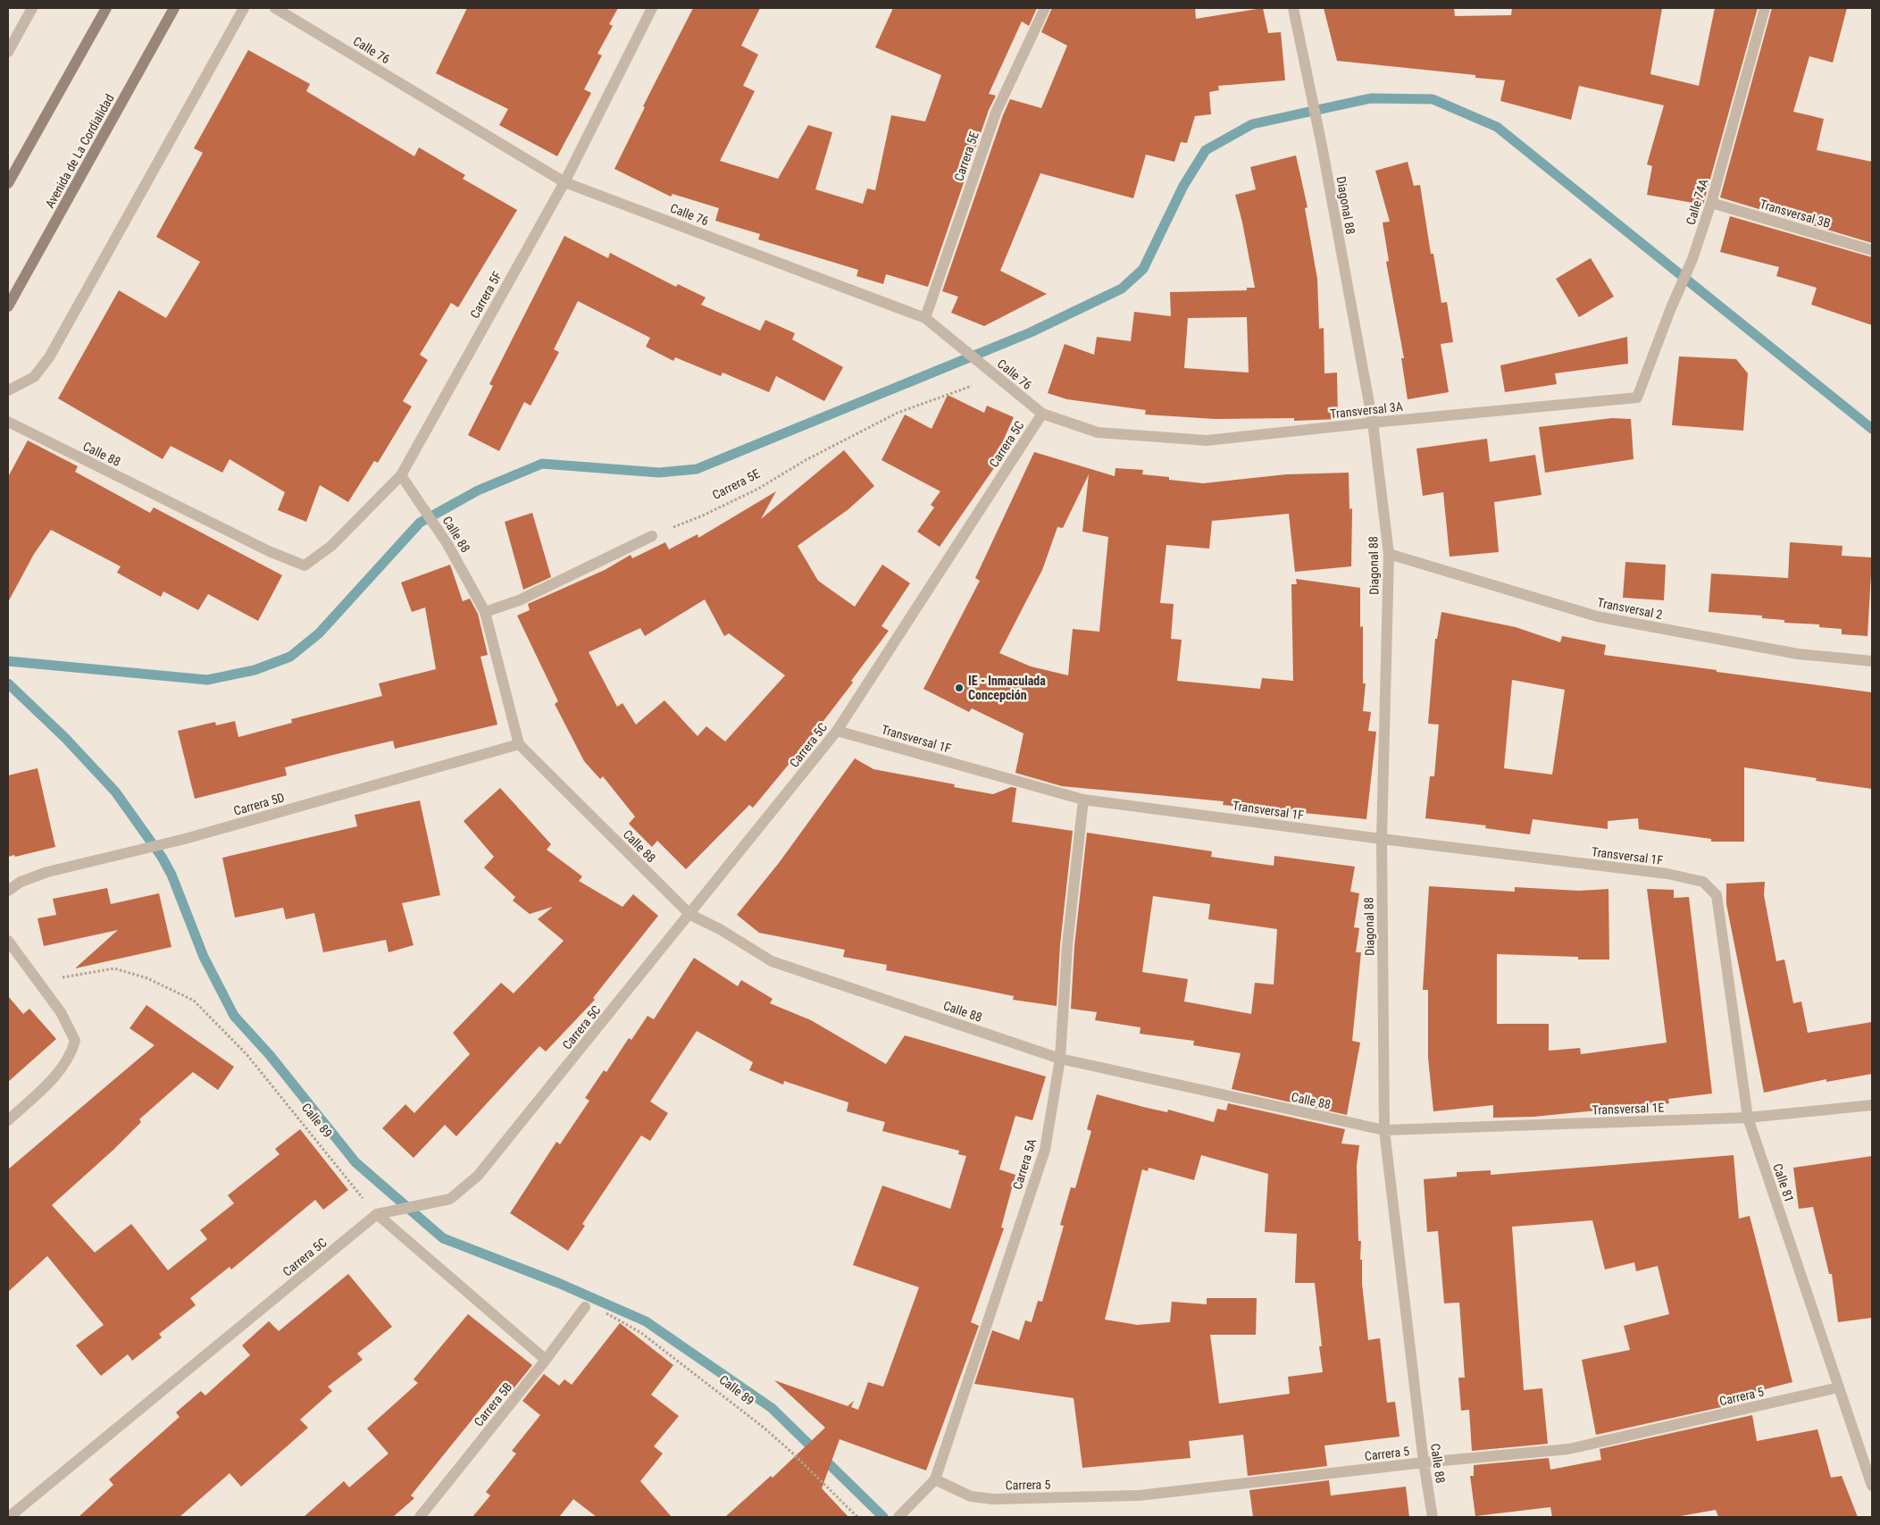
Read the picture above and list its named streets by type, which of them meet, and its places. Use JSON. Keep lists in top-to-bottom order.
{
  "streets": {
    "main road": ["Avenida de La Cordialidad"],
    "street": [
      "Calle 76",
      "Carrera 5E",
      "Calle 74A",
      "Diagonal 88",
      "Transversal 3B",
      "Carrera 5F",
      "Transversal 3A",
      "Carrera 5C",
      "Calle 88",
      "Transversal 2",
      "Transversal 1F",
      "Carrera 5D",
      "Transversal 1E",
      "Carrera 5A",
      "Calle 81",
      "Carrera 5",
      "Carrera 5B"
    ],
    "path": ["Calle 89"]
  },
  "crossings": [
    ["Calle 76", "Carrera 5E"],
    ["Calle 76", "Carrera 5F"],
    ["Calle 76", "Transversal 3A"],
    ["Calle 76", "Carrera 5C"],
    ["Calle 74A", "Transversal 3B"],
    ["Calle 74A", "Transversal 3A"],
    ["Diagonal 88", "Transversal 3A"],
    ["Diagonal 88", "Calle 88"],
    ["Diagonal 88", "Transversal 2"],
    ["Diagonal 88", "Transversal 1F"],
    ["Diagonal 88", "Transversal 1E"],
    ["Carrera 5F", "Calle 88"],
    ["Carrera 5C", "Calle 88"],
    ["Carrera 5C", "Transversal 1F"],
    ["Carrera 5C", "Calle 89"],
    ["Calle 88", "Carrera 5D"],
    ["Calle 88", "Transversal 1E"],
    ["Calle 88", "Carrera 5A"],
    ["Calle 88", "Carrera 5"],
    ["Transversal 1F", "Carrera 5A"],
    ["Transversal 1F", "Calle 81"],
    ["Transversal 1E", "Calle 81"],
    ["Calle 89", "Carrera 5B"],
    ["Carrera 5A", "Carrera 5"],
    ["Calle 81", "Carrera 5"]
  ],
  "places": ["IE - Inmaculada Concepción"]
}
